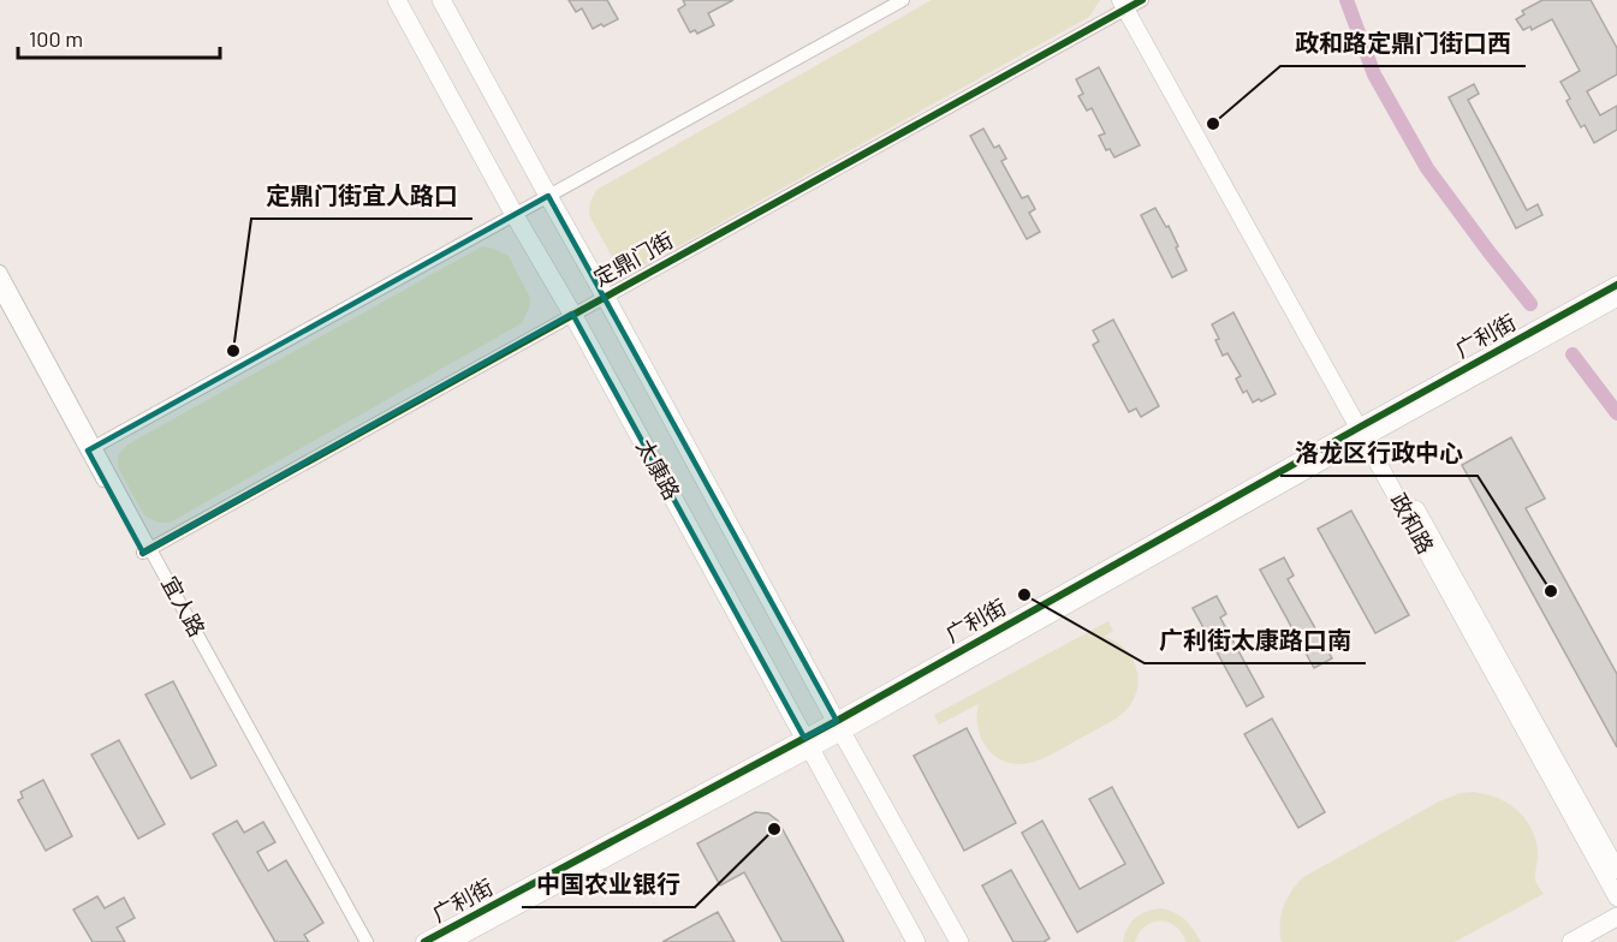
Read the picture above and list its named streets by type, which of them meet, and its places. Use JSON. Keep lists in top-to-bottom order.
{
  "streets": {
    "main road": ["太康路"],
    "street": [
      "定鼎门街",
      "广利街",
      "政和路",
      "宜人路"
    ]
  },
  "crossings": [
    ["定鼎门街", "太康路"],
    ["定鼎门街", "政和路"],
    ["定鼎门街", "宜人路"],
    ["广利街", "太康路"],
    ["广利街", "政和路"]
  ],
  "places": [
    "政和路定鼎门街口西",
    "定鼎门街宜人路口",
    "洛龙区行政中心",
    "广利街太康路口南",
    "中国农业银行"
  ],
  "scale_bar": "100 m"
}
